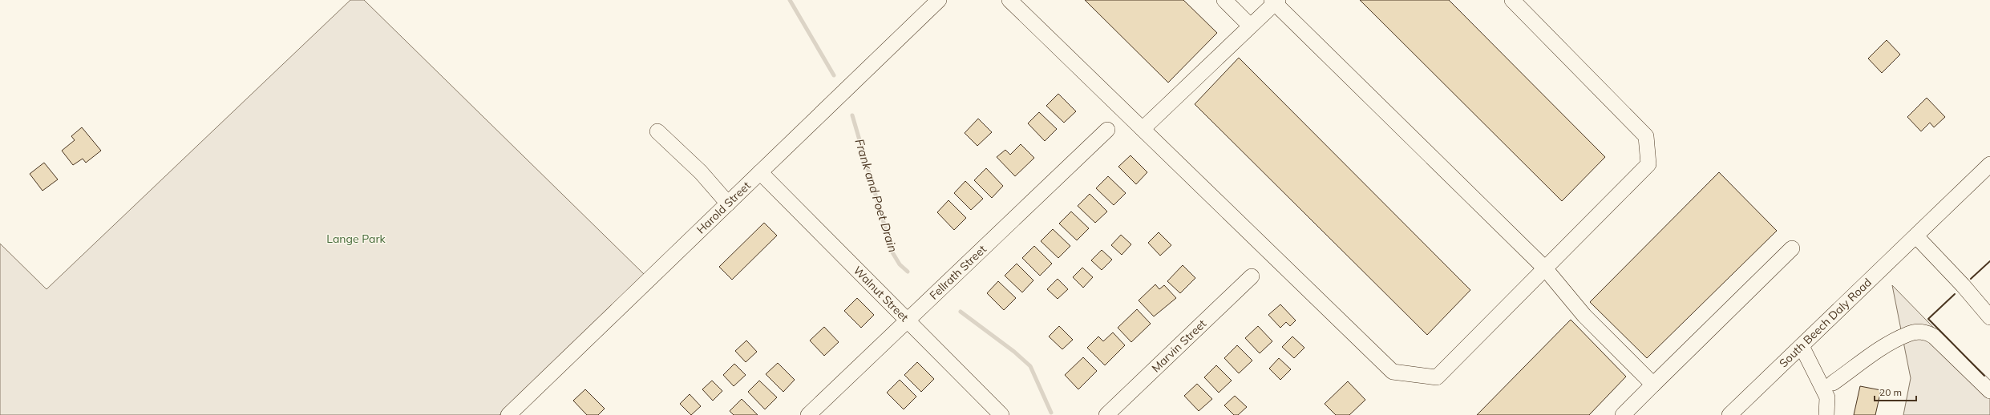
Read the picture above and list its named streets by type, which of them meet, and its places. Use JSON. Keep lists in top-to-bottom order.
{
  "streets": {
    "street": [
      "Harold Street",
      "Fellrath Street",
      "Walnut Street",
      "South Beech Daly Road",
      "Marvin Street"
    ]
  },
  "crossings": [
    ["Harold Street", "Walnut Street"],
    ["Fellrath Street", "Walnut Street"]
  ],
  "water": ["Frank and Poet Drain"],
  "parks": ["Lange Park"],
  "scale_bar": "20 m"
}
